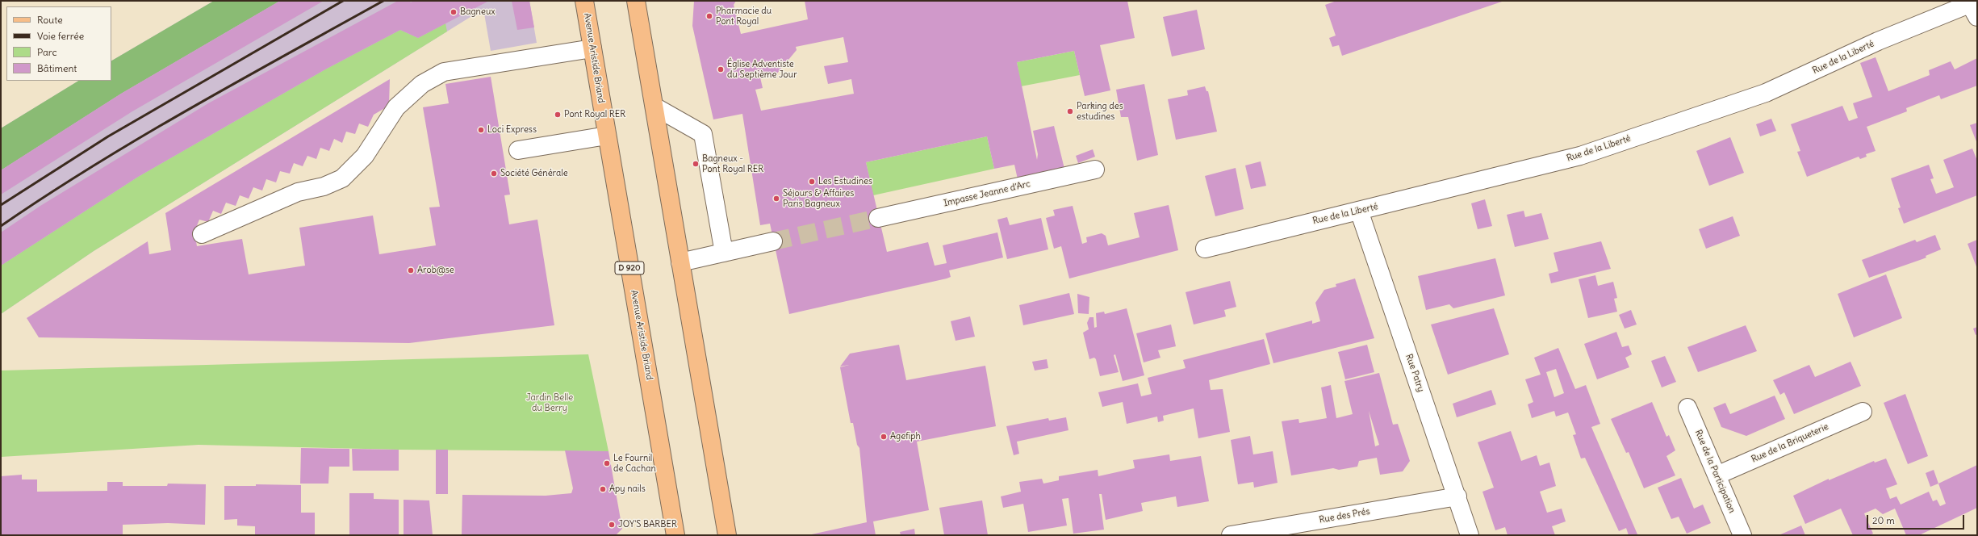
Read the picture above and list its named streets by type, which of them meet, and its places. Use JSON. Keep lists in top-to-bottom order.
{
  "streets": {
    "main road": ["Avenue Aristide Briand", "D 920"],
    "street": [
      "Rue de la Liberté",
      "Impasse Jeanne d'Arc",
      "Rue Patry",
      "Rue de la Briqueterie",
      "Rue de la Participation",
      "Rue des Prés"
    ]
  },
  "crossings": [
    ["Rue de la Liberté", "Rue Patry"],
    ["Rue Patry", "Rue des Prés"],
    ["Rue de la Briqueterie", "Rue de la Participation"]
  ],
  "parks": ["Jardin Belle du Berry"],
  "places": [
    "Bagneux",
    "Pharmacie du Pont Royal",
    "Église Adventiste du Septième Jour",
    "Parking des estudines",
    "Pont Royal RER",
    "Loci Express",
    "Bagneux - Pont Royal RER",
    "Société Générale",
    "Les Estudines",
    "Séjours & Affaires Paris Bagneux",
    "Arob@se",
    "Agefiph",
    "Le Fournil de Cachan",
    "Apy nails",
    "JOY'S BARBER"
  ],
  "legend": [
    "Route",
    "Voie ferrée",
    "Parc",
    "Bâtiment"
  ],
  "scale_bar": "20 m"
}
